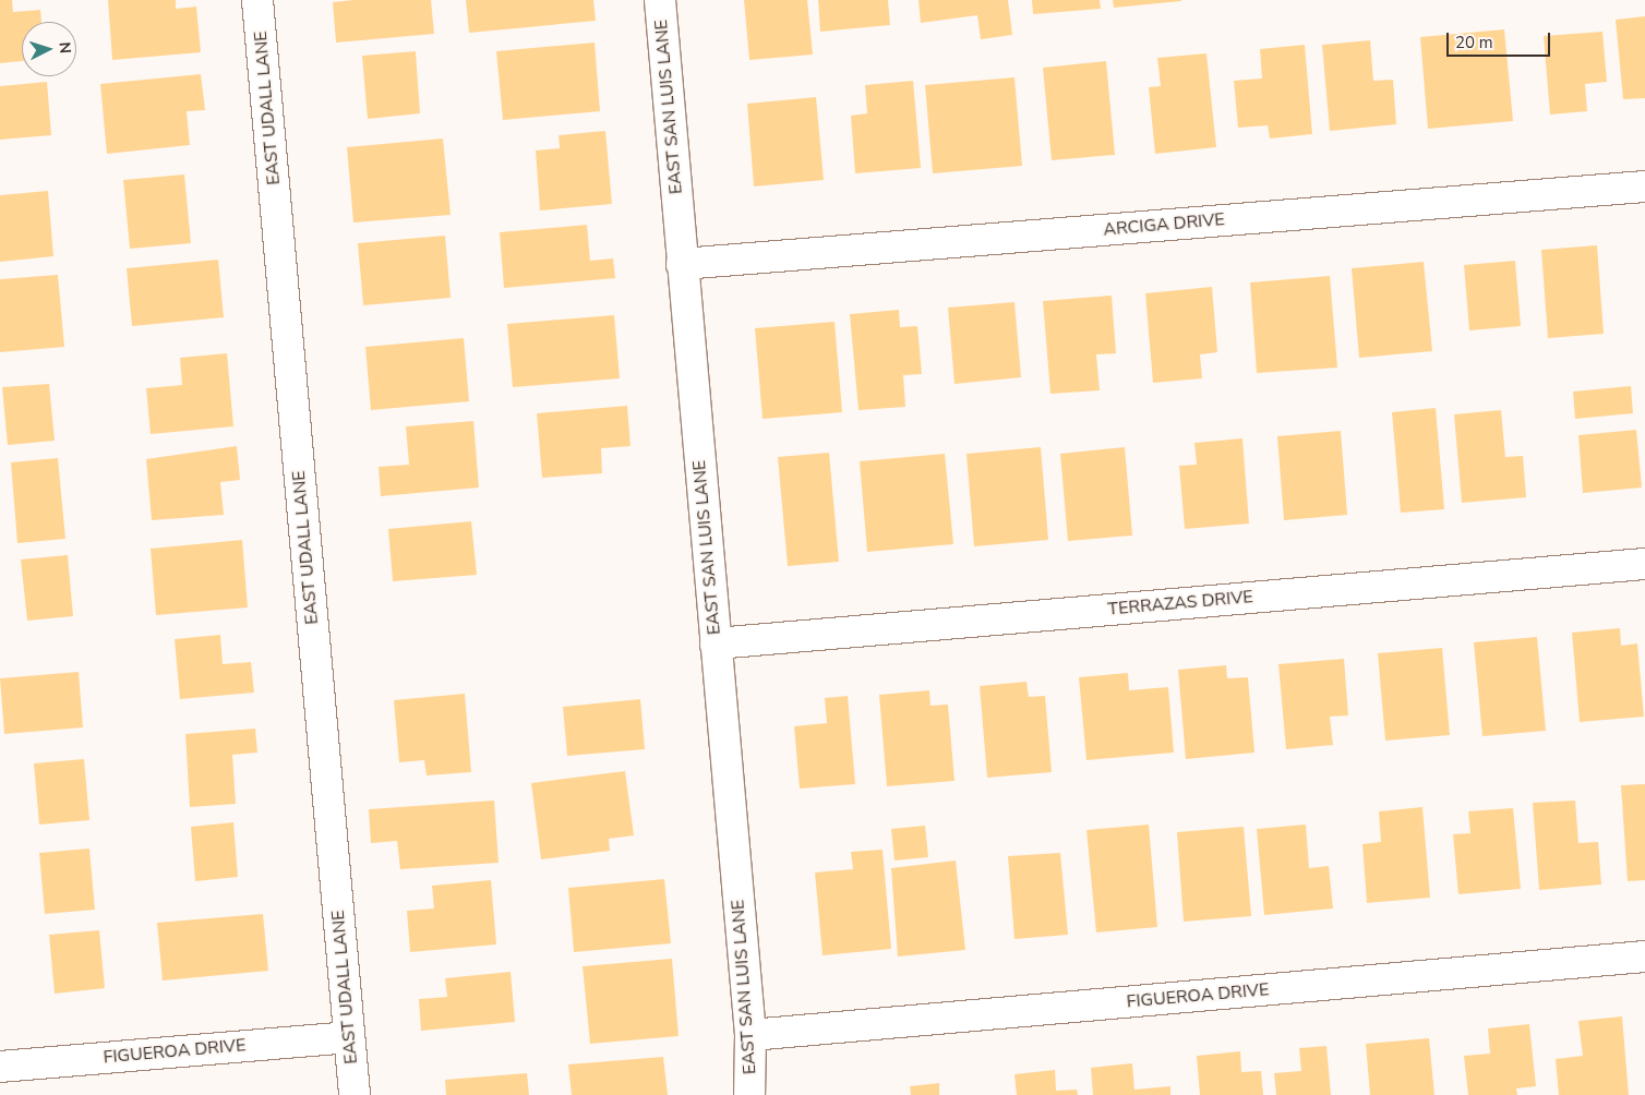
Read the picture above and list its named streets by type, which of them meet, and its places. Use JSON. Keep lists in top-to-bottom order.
{
  "streets": {
    "street": [
      "EAST SAN LUIS LANE",
      "EAST UDALL LANE",
      "ARCIGA DRIVE",
      "TERRAZAS DRIVE",
      "FIGUEROA DRIVE"
    ]
  },
  "crossings": [
    ["EAST SAN LUIS LANE", "ARCIGA DRIVE"],
    ["EAST SAN LUIS LANE", "TERRAZAS DRIVE"],
    ["EAST SAN LUIS LANE", "FIGUEROA DRIVE"],
    ["EAST UDALL LANE", "FIGUEROA DRIVE"]
  ],
  "scale_bar": "20 m",
  "north": "right"
}
